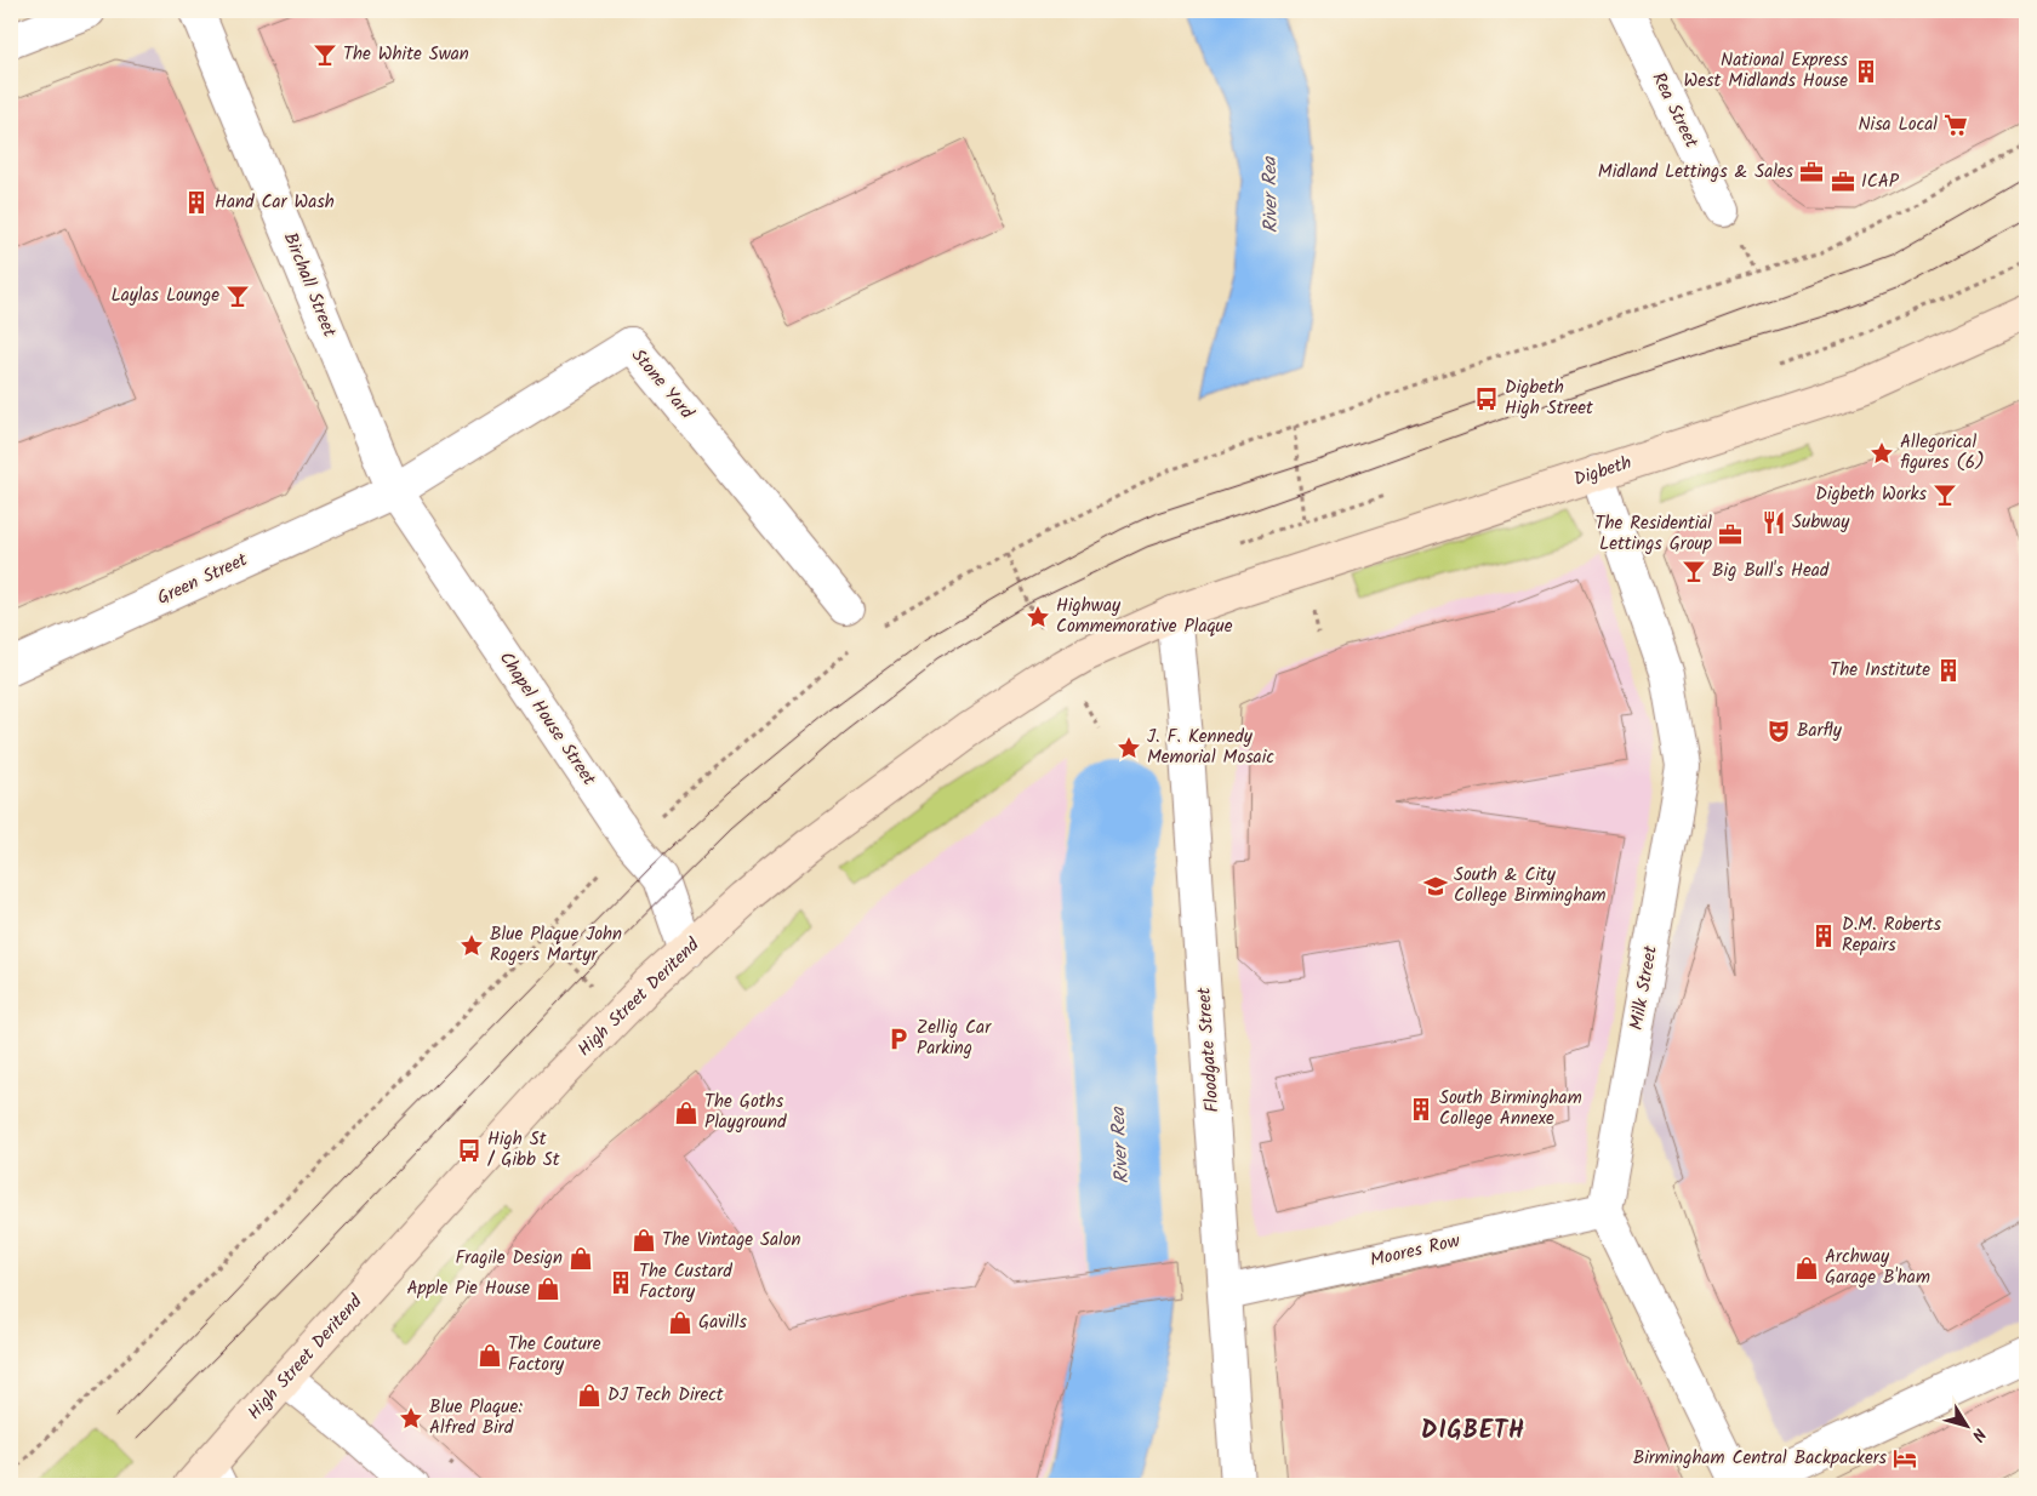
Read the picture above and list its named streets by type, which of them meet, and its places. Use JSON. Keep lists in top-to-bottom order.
{
  "streets": {
    "main road": ["Digbeth", "High Street Deritend"],
    "street": [
      "Rea Street",
      "Birchall Street",
      "Stone Yard",
      "Green Street",
      "Chapel House Street",
      "Milk Street",
      "Floodgate Street",
      "Moores Row"
    ]
  },
  "crossings": [
    ["Birchall Street", "Stone Yard"],
    ["Birchall Street", "Green Street"],
    ["Birchall Street", "Chapel House Street"],
    ["Stone Yard", "Green Street"],
    ["Stone Yard", "Chapel House Street"],
    ["Digbeth", "Milk Street"],
    ["Digbeth", "High Street Deritend"],
    ["Digbeth", "Floodgate Street"],
    ["Green Street", "Chapel House Street"],
    ["Chapel House Street", "High Street Deritend"],
    ["Milk Street", "Moores Row"],
    ["High Street Deritend", "Floodgate Street"],
    ["Floodgate Street", "Moores Row"]
  ],
  "districts": ["DIGBETH"],
  "water": ["River Rea"],
  "places": {
    "bar": [
      "The White Swan",
      "Laylas Lounge",
      "Digbeth Works",
      "Big Bull's Head"
    ],
    "building": [
      "National Express West Midlands House",
      "Hand Car Wash",
      "The Institute",
      "D.M. Roberts Repairs",
      "South Birmingham College Annexe",
      "The Custard Factory"
    ],
    "supermarket": ["Nisa Local"],
    "office": ["Midland Lettings & Sales", "ICAP", "The Residential Lettings Group"],
    "bus stop": ["Digbeth High Street", "High St / Gibb St"],
    "place": [
      "Allegorical figures (6)",
      "Highway Commemorative Plaque",
      "J. F. Kennedy Memorial Mosaic",
      "Blue Plaque John Rogers Martyr",
      "Blue Plaque: Alfred Bird"
    ],
    "restaurant": ["Subway"],
    "theatre": ["Barfly"],
    "school or university": ["South & City College Birmingham"],
    "parking": ["Zellig Car Parking"],
    "shop": [
      "The Goths Playground",
      "The Vintage Salon",
      "Fragile Design",
      "Archway Garage B'ham",
      "Apple Pie House",
      "Gavills",
      "The Couture Factory",
      "DJ Tech Direct"
    ],
    "hotel": ["Birmingham Central Backpackers"]
  },
  "north": "bottom right"
}
